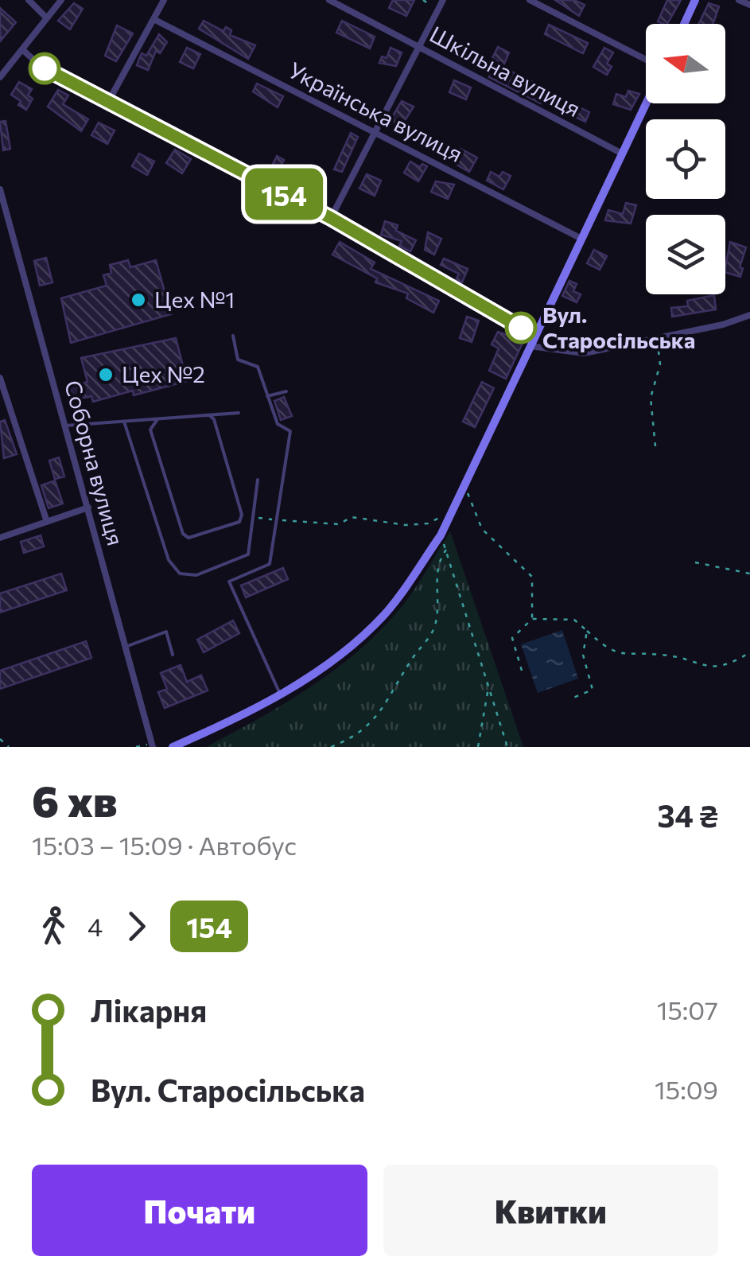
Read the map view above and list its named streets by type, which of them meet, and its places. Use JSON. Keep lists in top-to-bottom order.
{
  "streets": {
    "street": ["Шкільна вулиця", "Українська вулиця", "Соборна вулиця"]
  },
  "places": ["Цех №1", "Вул. Старосільська", "Цех №2"],
  "lines": ["bus line 154"],
  "north": "left",
  "page": {
    "on_map": "154",
    "heading": ["6 хв", "15:03 – 15:09 · Автобус", "34 ₴"],
    "legs": ["4", "154"],
    "list": [
      {
        "name": "Лікарня",
        "value": "15:07"
      },
      {
        "name": "Вул. Старосільська",
        "value": "15:09"
      }
    ],
    "buttons": ["Почати", "Квитки"]
  }
}
